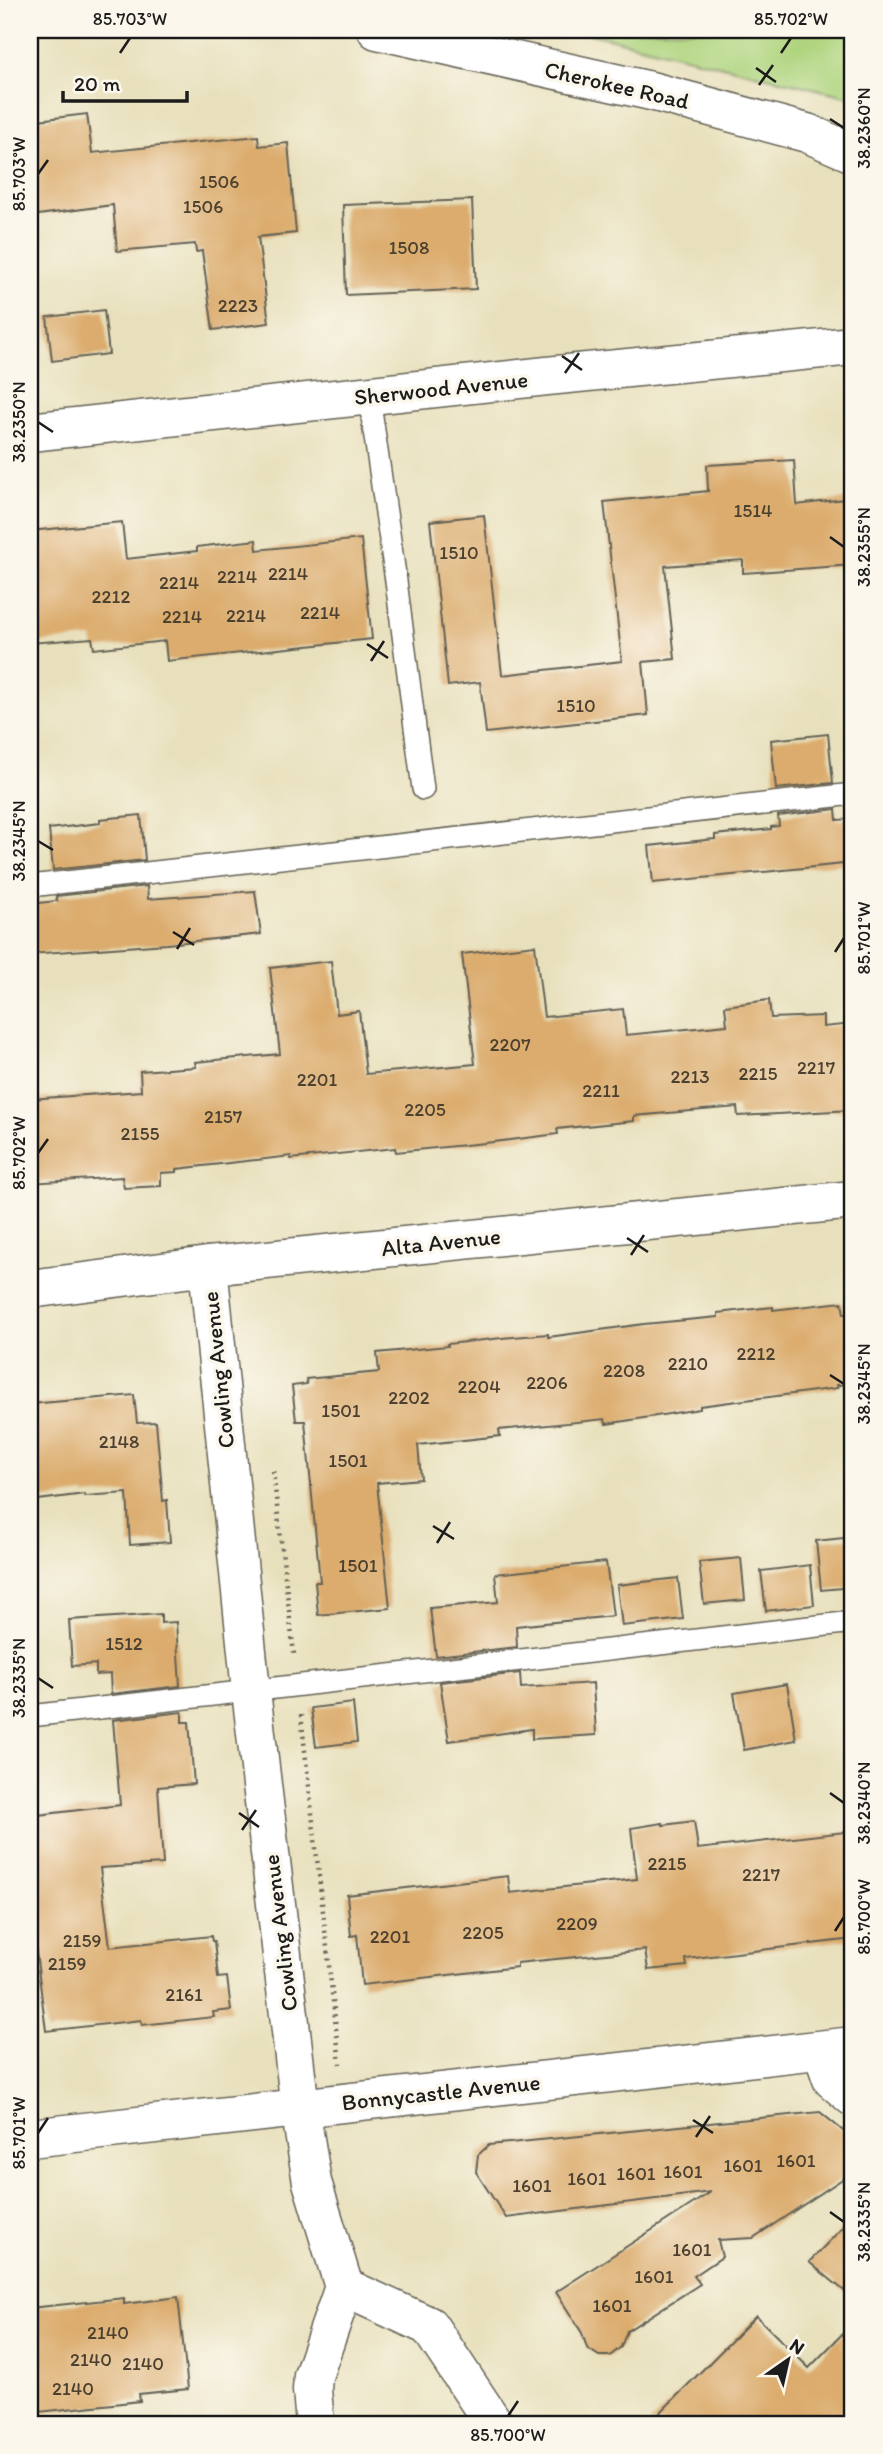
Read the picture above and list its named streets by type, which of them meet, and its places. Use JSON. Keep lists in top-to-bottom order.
{
  "streets": {
    "street": [
      "Cherokee Road",
      "Sherwood Avenue",
      "Alta Avenue",
      "Cowling Avenue",
      "Bonnycastle Avenue"
    ]
  },
  "crossings": [
    ["Alta Avenue", "Cowling Avenue"],
    ["Cowling Avenue", "Bonnycastle Avenue"]
  ],
  "house_numbers": [
    "1506",
    "1506",
    "1508",
    "2223",
    "1514",
    "1510",
    "2214",
    "2214",
    "2214",
    "2212",
    "2214",
    "2214",
    "2214",
    "1510",
    "2207",
    "2217",
    "2215",
    "2213",
    "2201",
    "2211",
    "2205",
    "2157",
    "2155",
    "2212",
    "2210",
    "2208",
    "2206",
    "2204",
    "2202",
    "1501",
    "2148",
    "1501",
    "1501",
    "1512",
    "2215",
    "2217",
    "2209",
    "2205",
    "2201",
    "2159",
    "2159",
    "2161",
    "1601",
    "1601",
    "1601",
    "1601",
    "1601",
    "1601",
    "1601",
    "1601",
    "1601",
    "2140",
    "2140",
    "2140",
    "2140"
  ],
  "scale_bar": "20 m",
  "north": "top right",
  "coordinates": [
    "85.703°W",
    "85.702°W",
    "38.2360°N",
    "38.2350°N",
    "38.2355°N",
    "38.2345°N",
    "85.701°W",
    "38.2335°N",
    "38.2340°N",
    "85.700°W"
  ]
}
